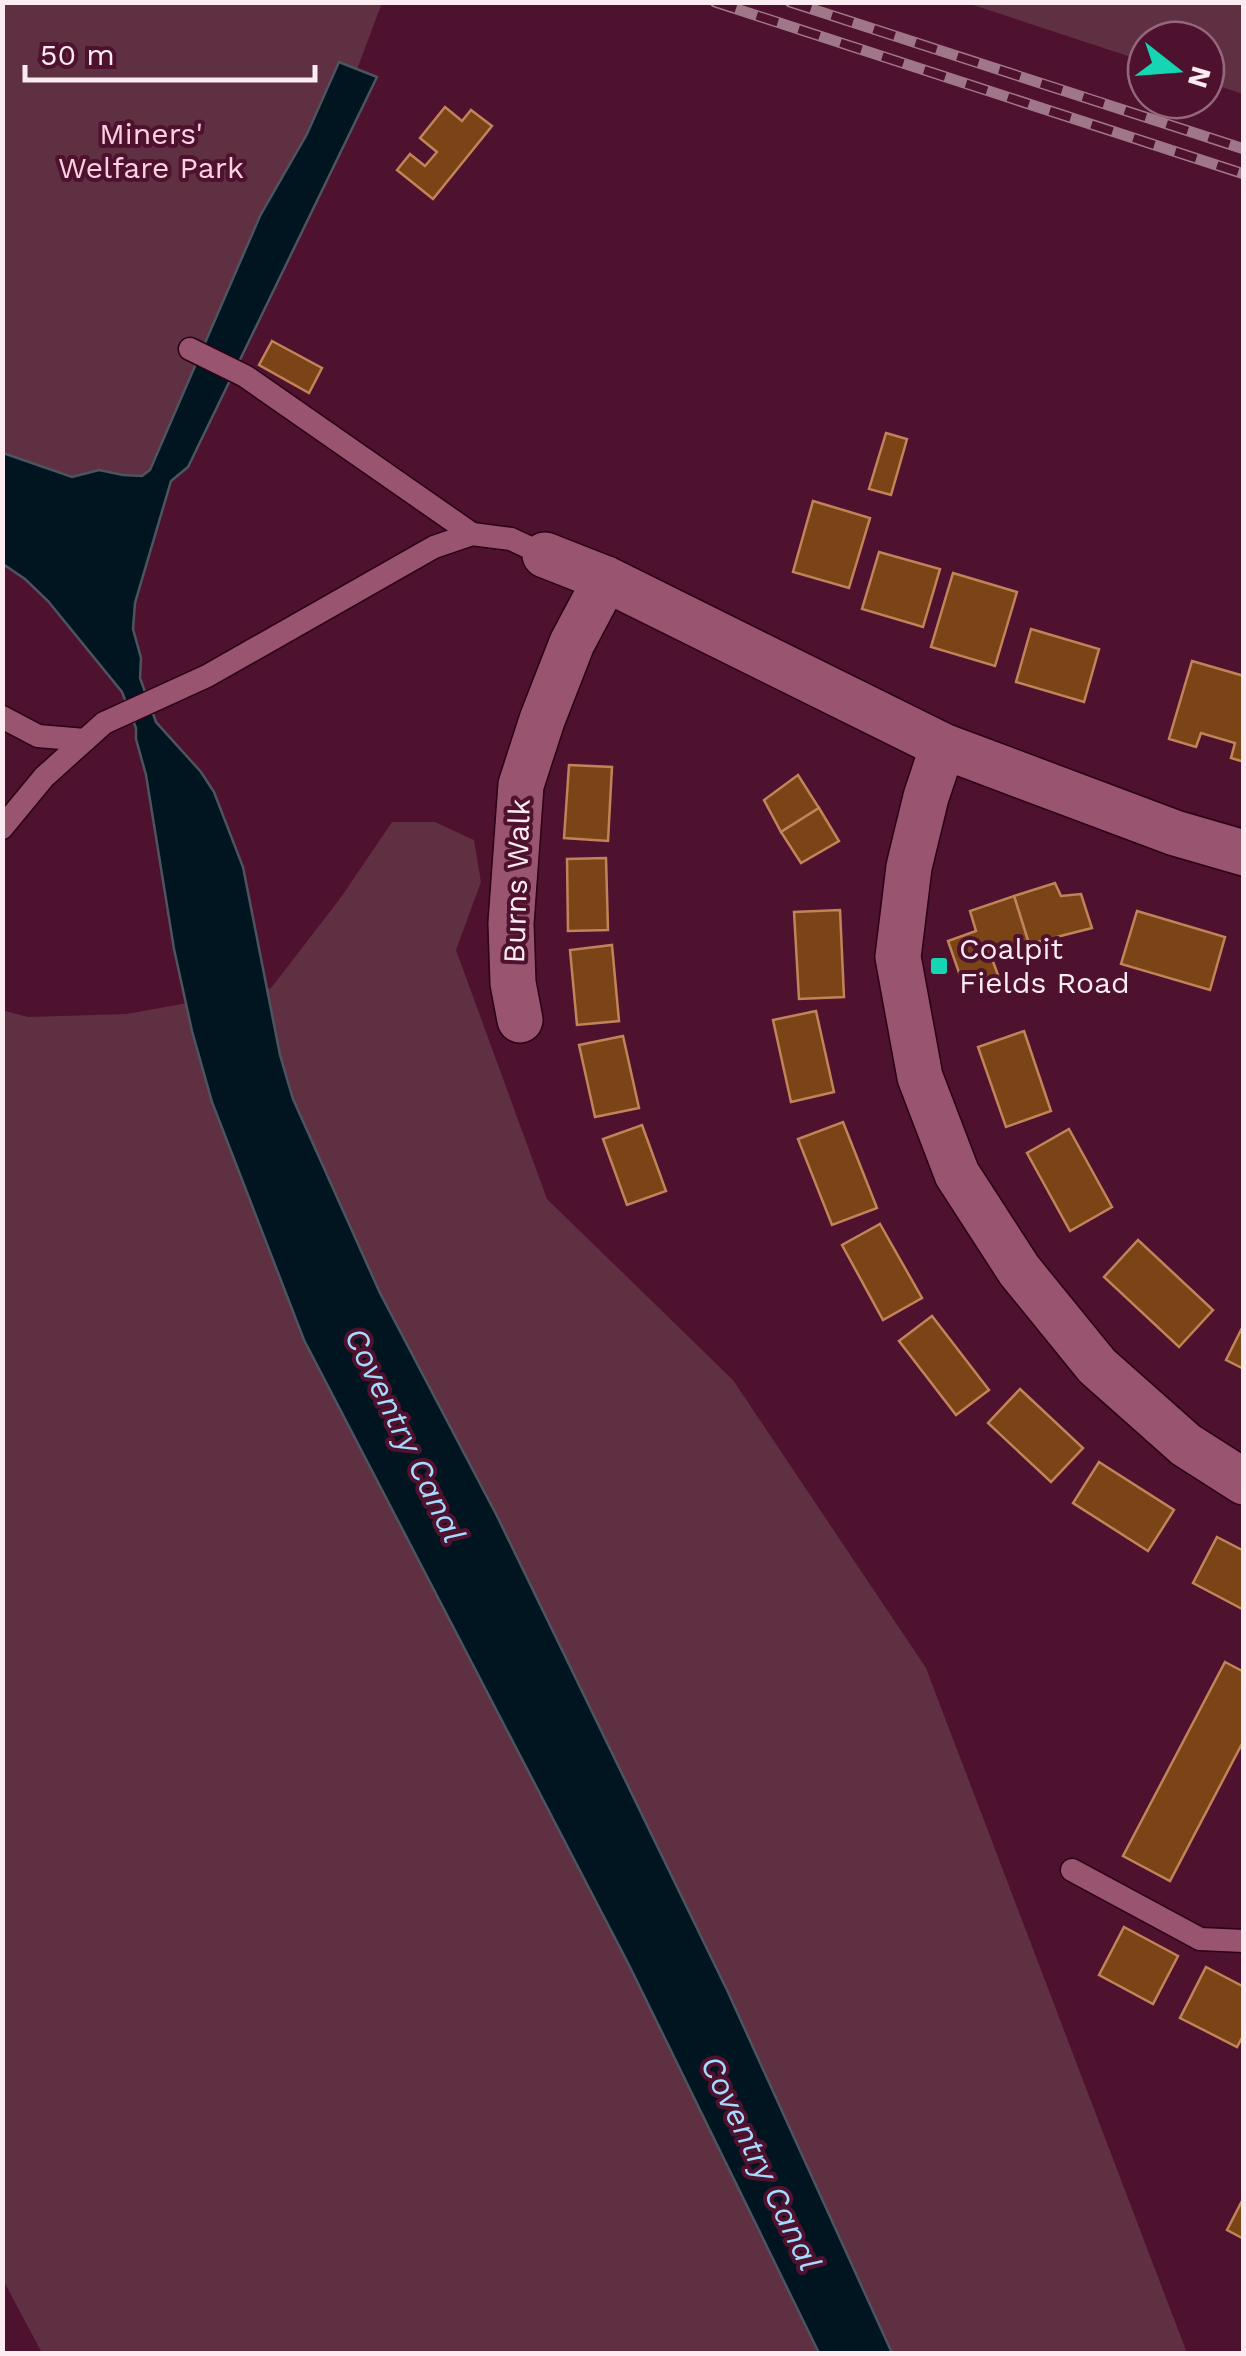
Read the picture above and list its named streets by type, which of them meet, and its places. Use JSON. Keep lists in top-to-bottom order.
{
  "streets": {
    "street": ["Burns Walk"]
  },
  "water": ["Coventry Canal"],
  "parks": ["Miners' Welfare Park"],
  "places": {
    "transit": ["Coalpit Fields Road"]
  },
  "scale_bar": "50 m",
  "north": "right"
}
